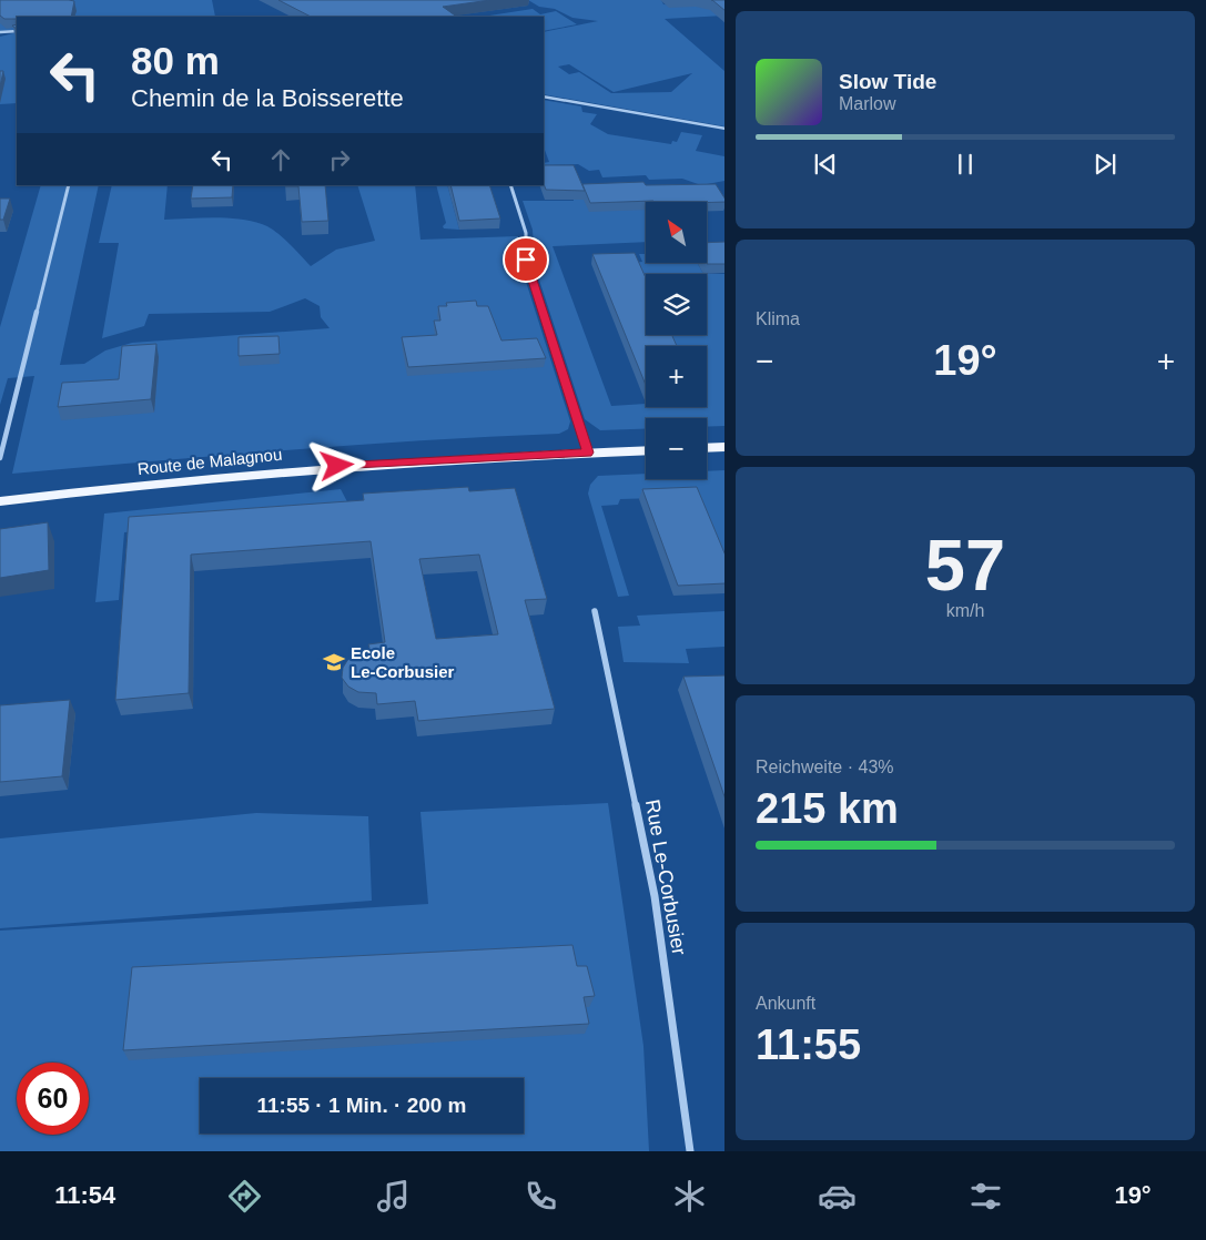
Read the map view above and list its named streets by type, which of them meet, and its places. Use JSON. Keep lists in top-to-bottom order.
{
  "streets": {
    "main road": ["Route de Malagnou"],
    "street": ["Rue Le-Corbusier"]
  },
  "places": {
    "school or university": ["Ecole Le-Corbusier"]
  },
  "north": "top left",
  "page": {
    "turn": ["80 m", "Chemin de la Boisserette"],
    "song": ["Slow Tide", "Marlow"],
    "map_buttons": ["+", "−"],
    "tile": [
      "Klima",
      ["57", "km/h"],
      ["Reichweite · 43%", "215 km"],
      ["Ankunft", "11:55"]
    ],
    "heat": ["−", "19°", "+"],
    "limit": "60",
    "trip": "11:55 · 1 Min. · 200 m",
    "tabs": ["11:54", "19°"]
  }
}
